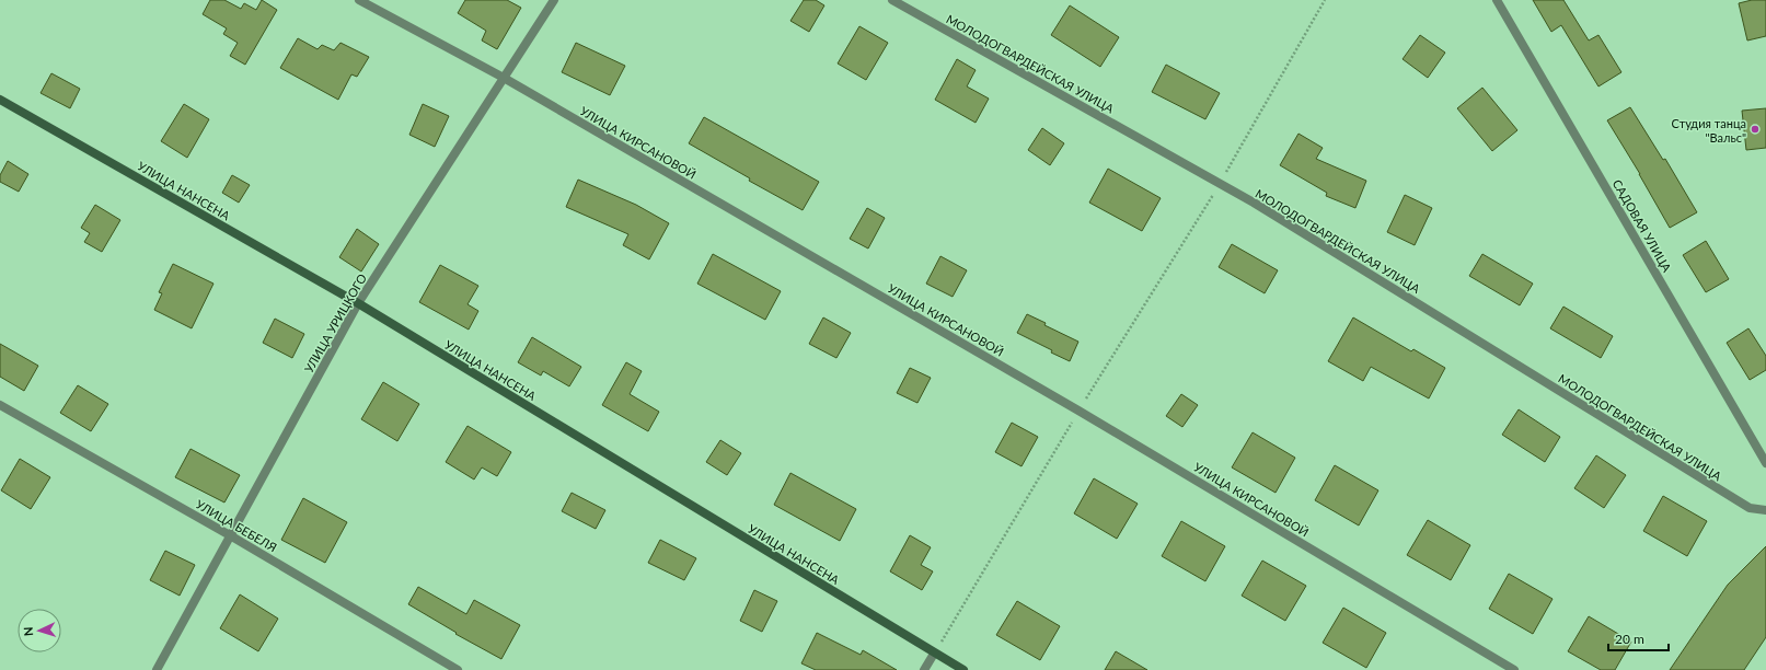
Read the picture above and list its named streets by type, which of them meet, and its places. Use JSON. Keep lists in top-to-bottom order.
{
  "streets": {
    "main road": ["УЛИЦА НАНСЕНА"],
    "street": [
      "МОЛОДОГВАРДЕЙСКАЯ УЛИЦА",
      "УЛИЦА КИРСАНОВОЙ",
      "САДОВАЯ УЛИЦА",
      "УЛИЦА УРИЦКОГО",
      "УЛИЦА БЕБЕЛЯ"
    ]
  },
  "crossings": [
    ["УЛИЦА КИРСАНОВОЙ", "УЛИЦА УРИЦКОГО"],
    ["УЛИЦА НАНСЕНА", "УЛИЦА УРИЦКОГО"],
    ["УЛИЦА УРИЦКОГО", "УЛИЦА БЕБЕЛЯ"]
  ],
  "places": ["Студия танца \"Вальс\""],
  "scale_bar": "20 m",
  "north": "left"
}
